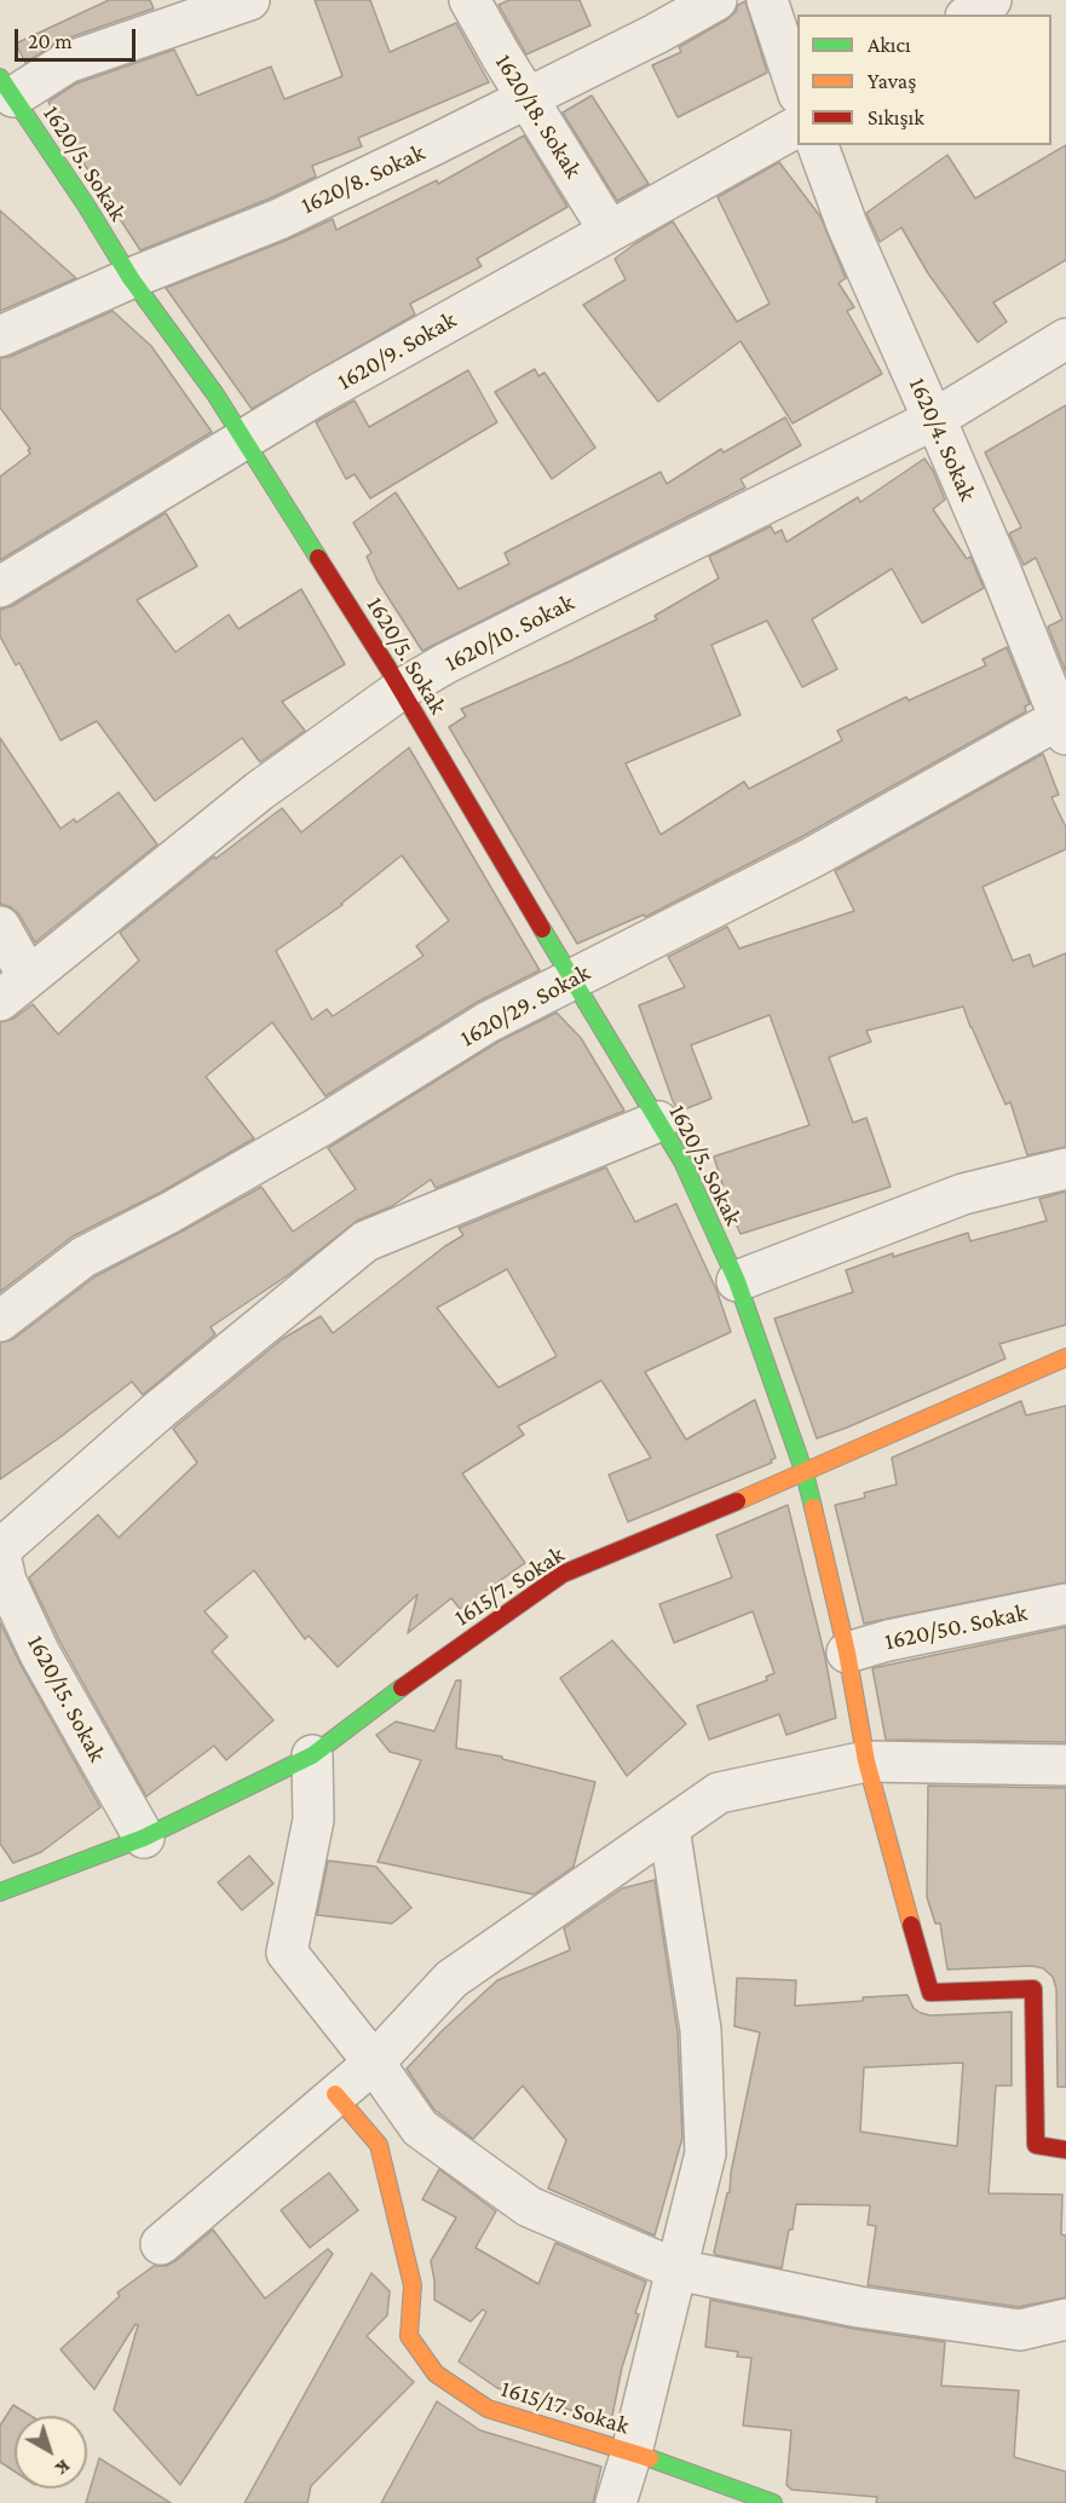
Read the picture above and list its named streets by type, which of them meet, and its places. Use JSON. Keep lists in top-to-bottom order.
{
  "streets": {
    "street": [
      "1620/18. Sokak",
      "1620/5. Sokak",
      "1620/8. Sokak",
      "1620/9. Sokak",
      "1620/4. Sokak",
      "1620/10. Sokak",
      "1620/29. Sokak",
      "1615/7. Sokak",
      "1620/50. Sokak",
      "1620/15. Sokak",
      "1615/17. Sokak"
    ]
  },
  "crossings": [
    ["1620/18. Sokak", "1620/8. Sokak"],
    ["1620/18. Sokak", "1620/9. Sokak"],
    ["1620/5. Sokak", "1620/8. Sokak"],
    ["1620/5. Sokak", "1620/9. Sokak"],
    ["1620/5. Sokak", "1620/10. Sokak"],
    ["1620/5. Sokak", "1620/29. Sokak"],
    ["1620/5. Sokak", "1615/7. Sokak"],
    ["1620/5. Sokak", "1620/50. Sokak"],
    ["1620/4. Sokak", "1620/10. Sokak"],
    ["1620/4. Sokak", "1620/29. Sokak"],
    ["1615/7. Sokak", "1620/15. Sokak"]
  ],
  "legend": ["Akıcı", "Yavaş", "Sıkışık"],
  "scale_bar": "20 m",
  "north": "bottom right"
}
